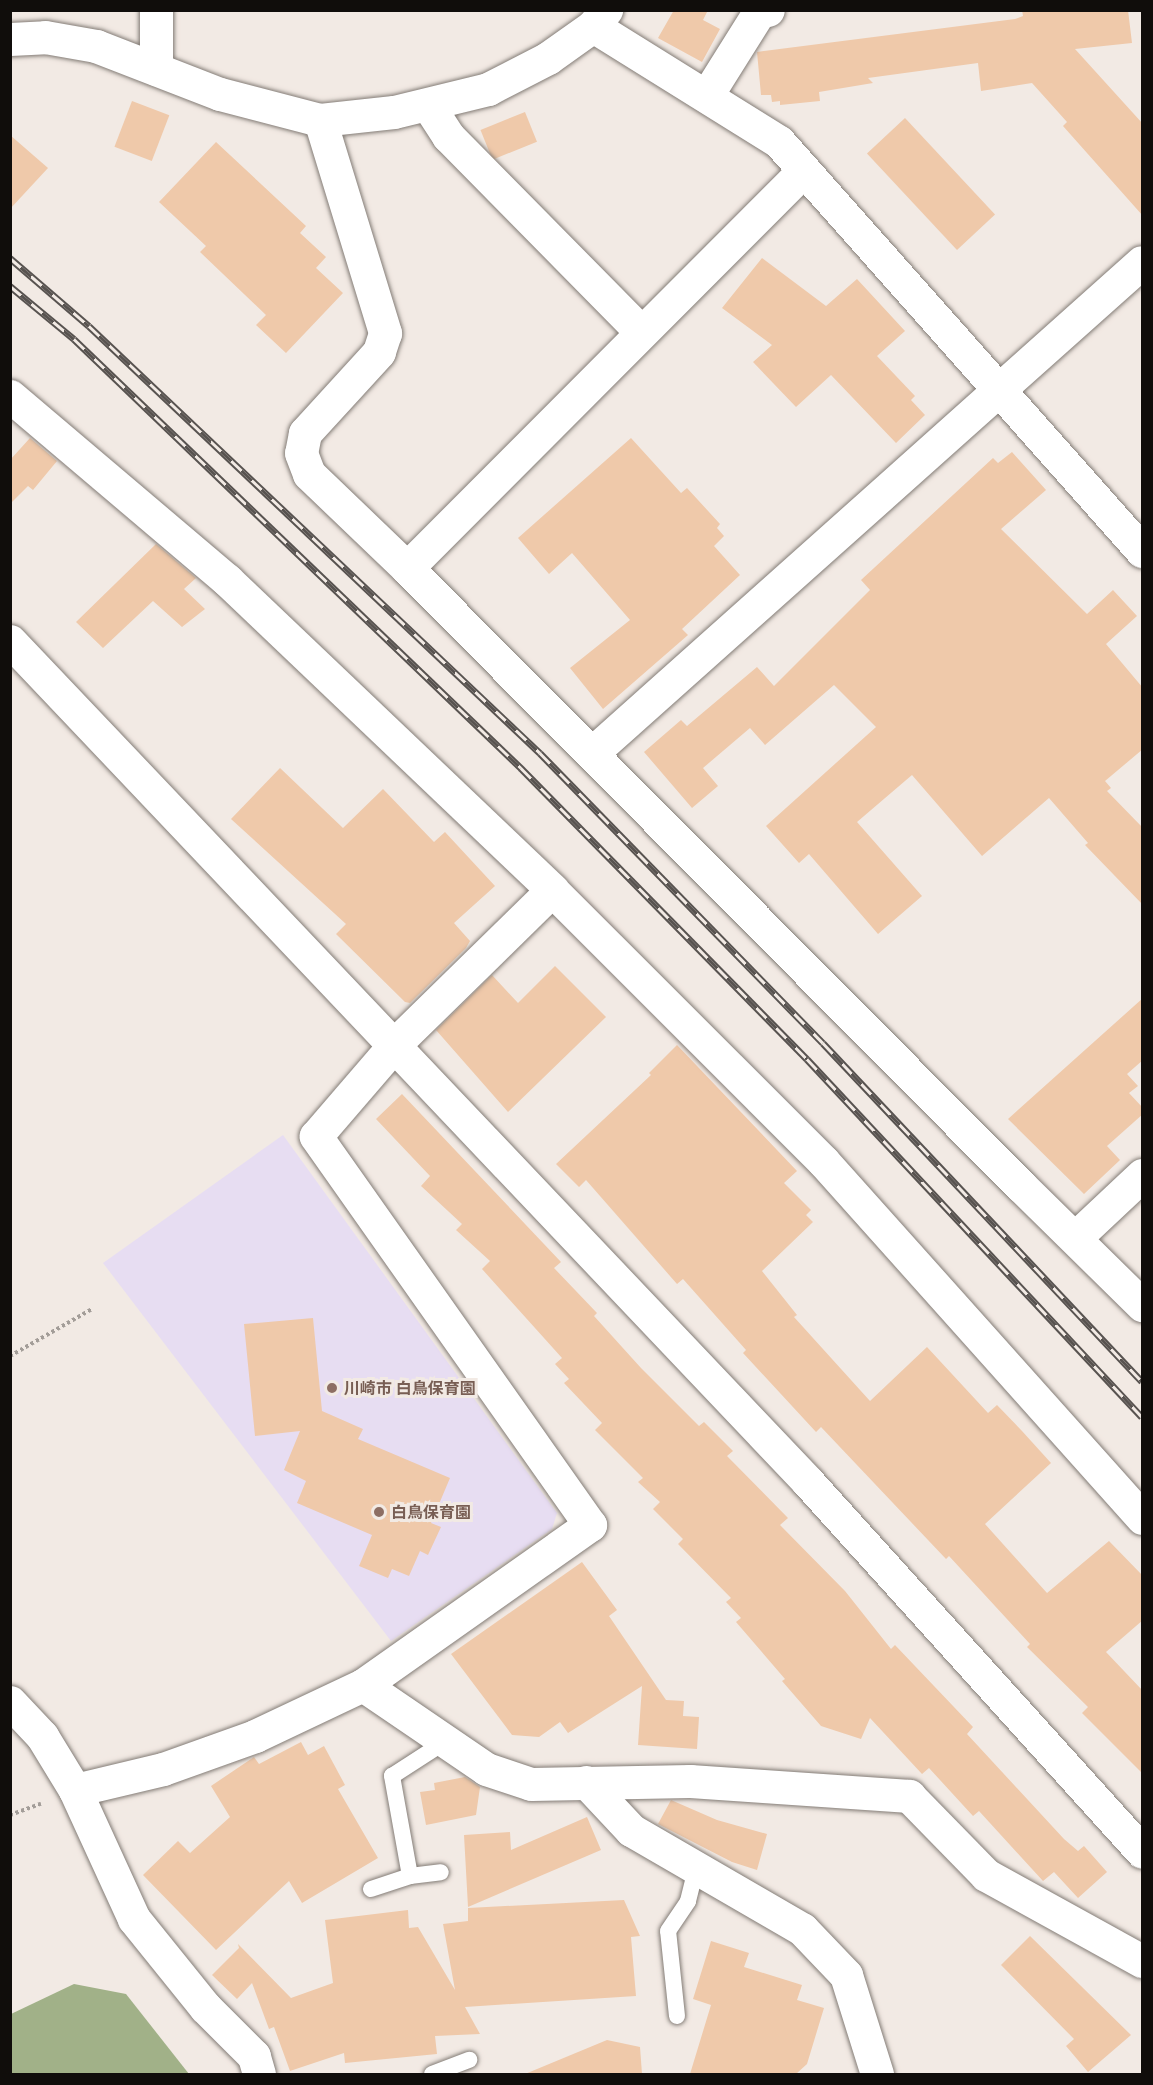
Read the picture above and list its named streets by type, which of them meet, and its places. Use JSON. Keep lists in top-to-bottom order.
{
  "places": ["川崎市 白鳥保育園", "白鳥保育園"]
}
